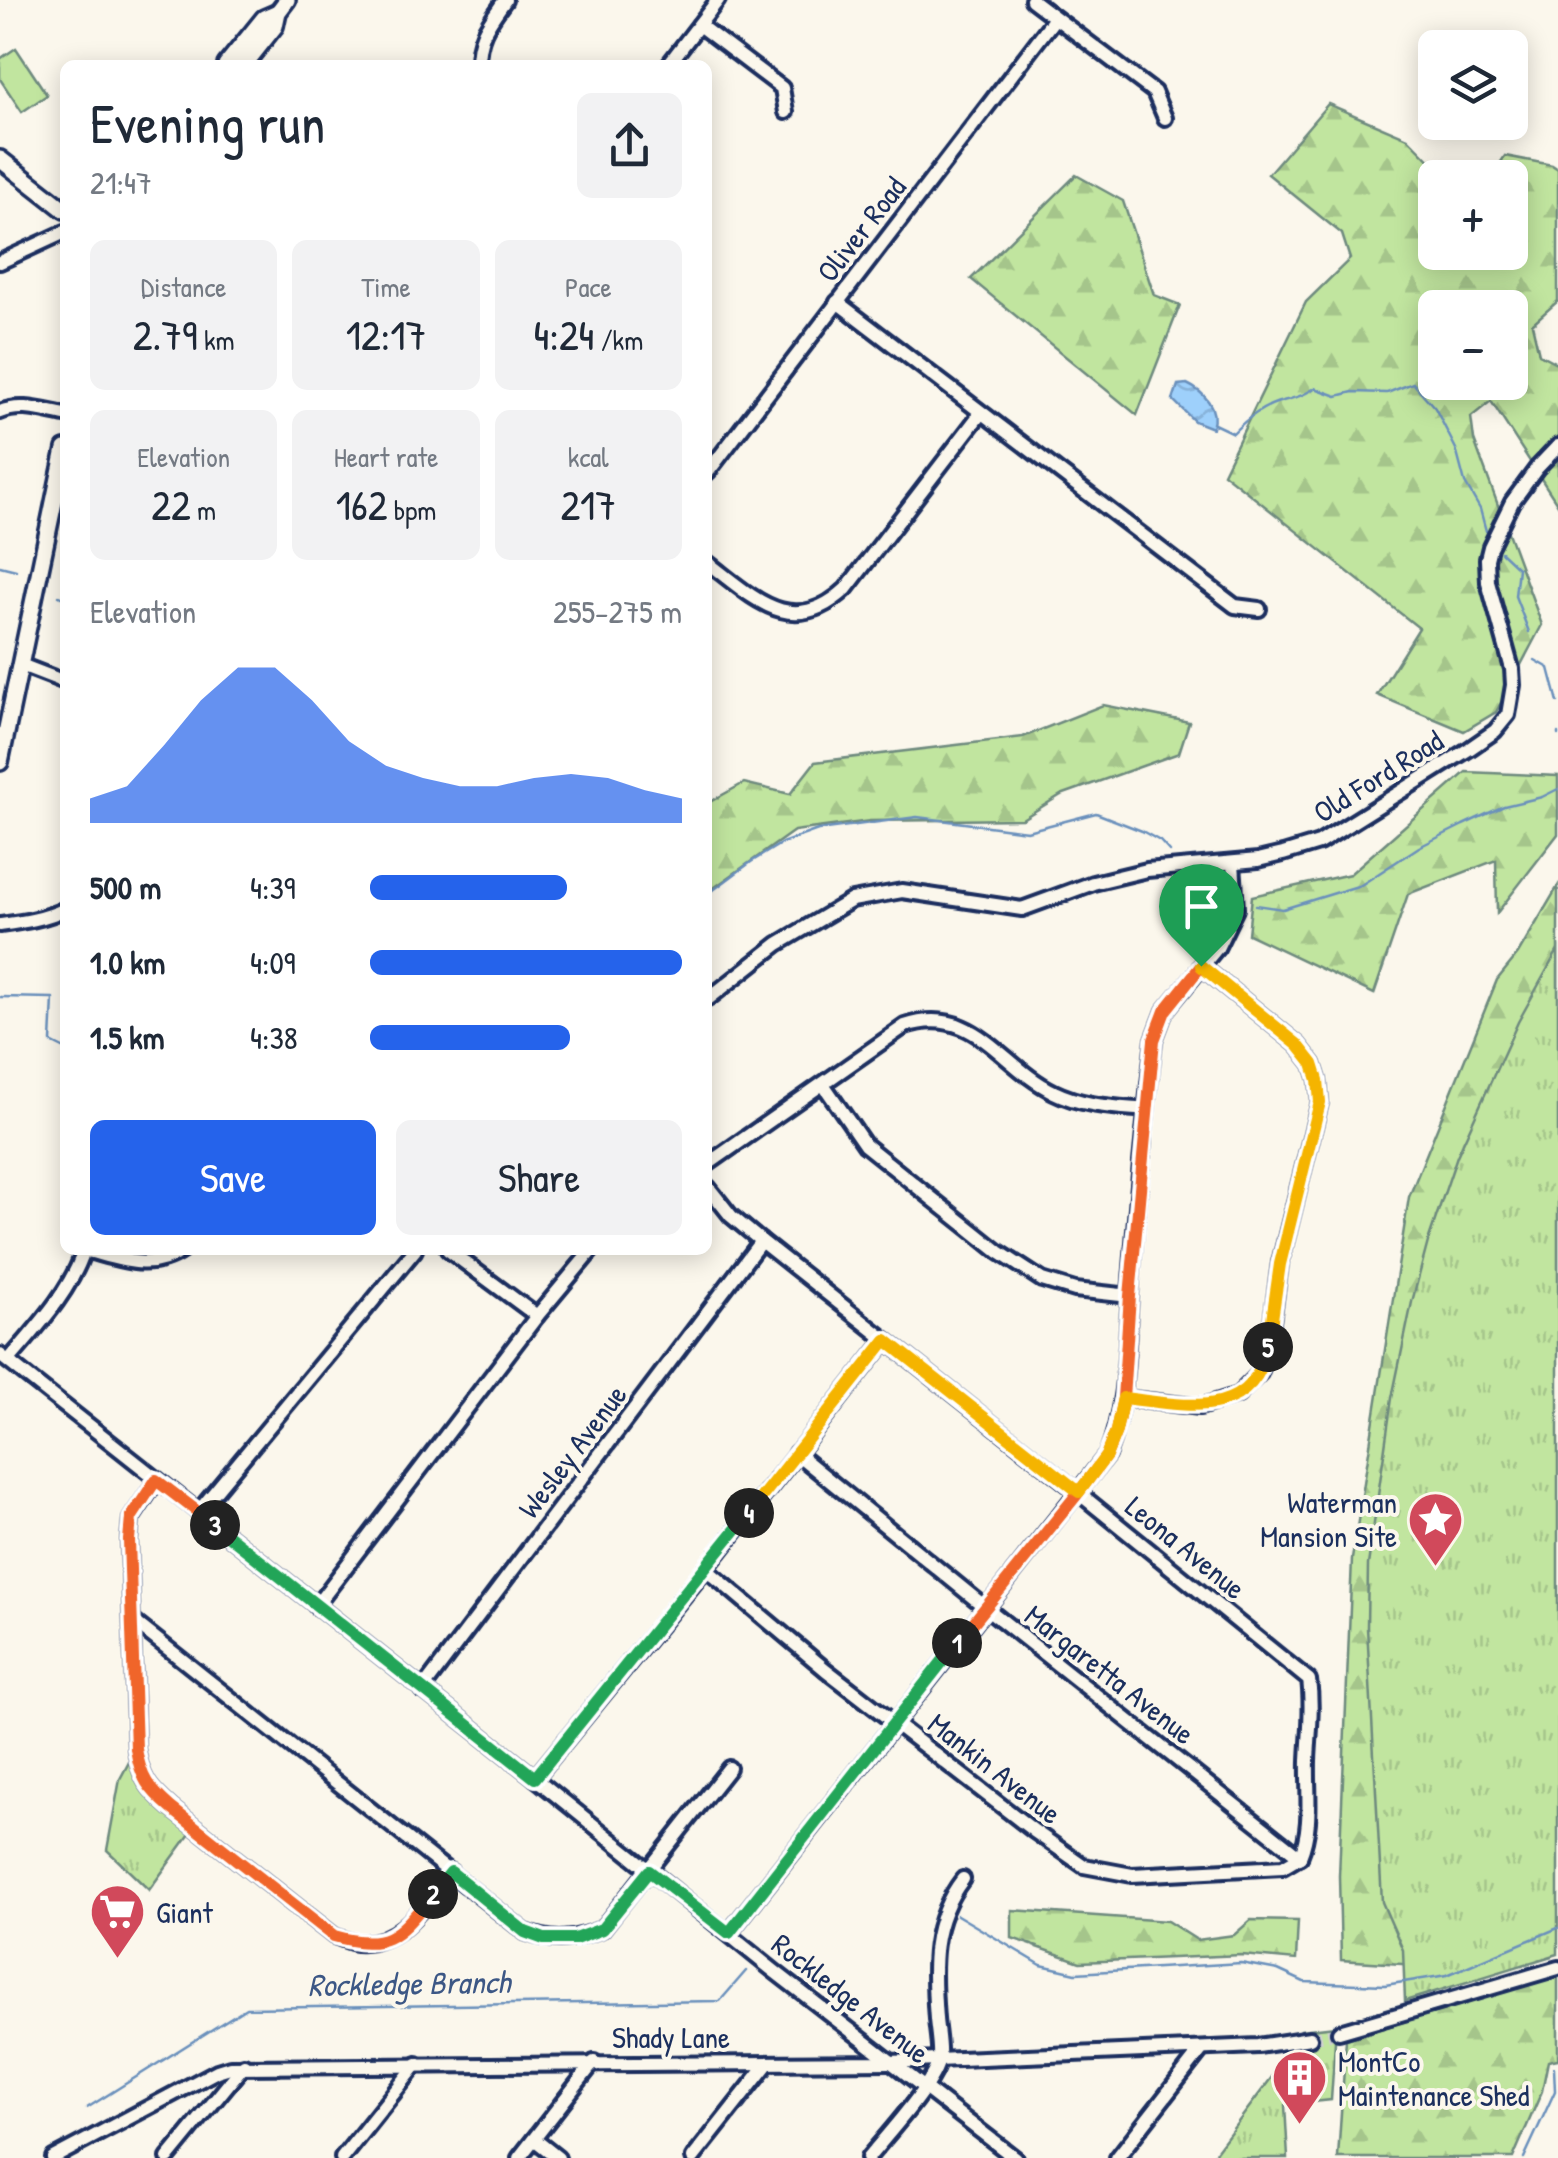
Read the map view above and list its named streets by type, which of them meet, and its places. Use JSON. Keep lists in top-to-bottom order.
{
  "streets": {
    "street": [
      "Oliver Road",
      "Old Ford Road",
      "Wesley Avenue",
      "Leona Avenue",
      "Margaretta Avenue",
      "Mankin Avenue",
      "Rockledge Avenue",
      "Shady Lane"
    ]
  },
  "crossings": [
    ["Wesley Avenue", "Leona Avenue"],
    ["Wesley Avenue", "Rockledge Avenue"],
    ["Leona Avenue", "Margaretta Avenue"],
    ["Leona Avenue", "Mankin Avenue"],
    ["Margaretta Avenue", "Mankin Avenue"],
    ["Rockledge Avenue", "Shady Lane"]
  ],
  "water": ["Rockledge Branch"],
  "places": {
    "place": ["Waterman Mansion Site"],
    "supermarket": ["Giant"],
    "building": ["MontCo Maintenance Shed"]
  },
  "page": {
    "map_buttons": ["+", "−"],
    "heading": ["Evening run", "21:47"],
    "stats": [
      ["Distance", "2.79 km"],
      ["Time", "12:17"],
      ["Pace", "4:24 /km"],
      ["Elevation", "22 m"],
      ["Heart rate", "162 bpm"],
      ["kcal", "217"]
    ],
    "chart": ["Elevation", "255–275 m"],
    "list": [
      {
        "name": "500 m",
        "note": "4:39"
      },
      {
        "name": "1.0 km",
        "note": "4:09"
      },
      {
        "name": "1.5 km",
        "note": "4:38"
      }
    ],
    "buttons": ["Save", "Share"],
    "pins": [
      "5",
      "4",
      "3",
      "1",
      "2"
    ]
  }
}
